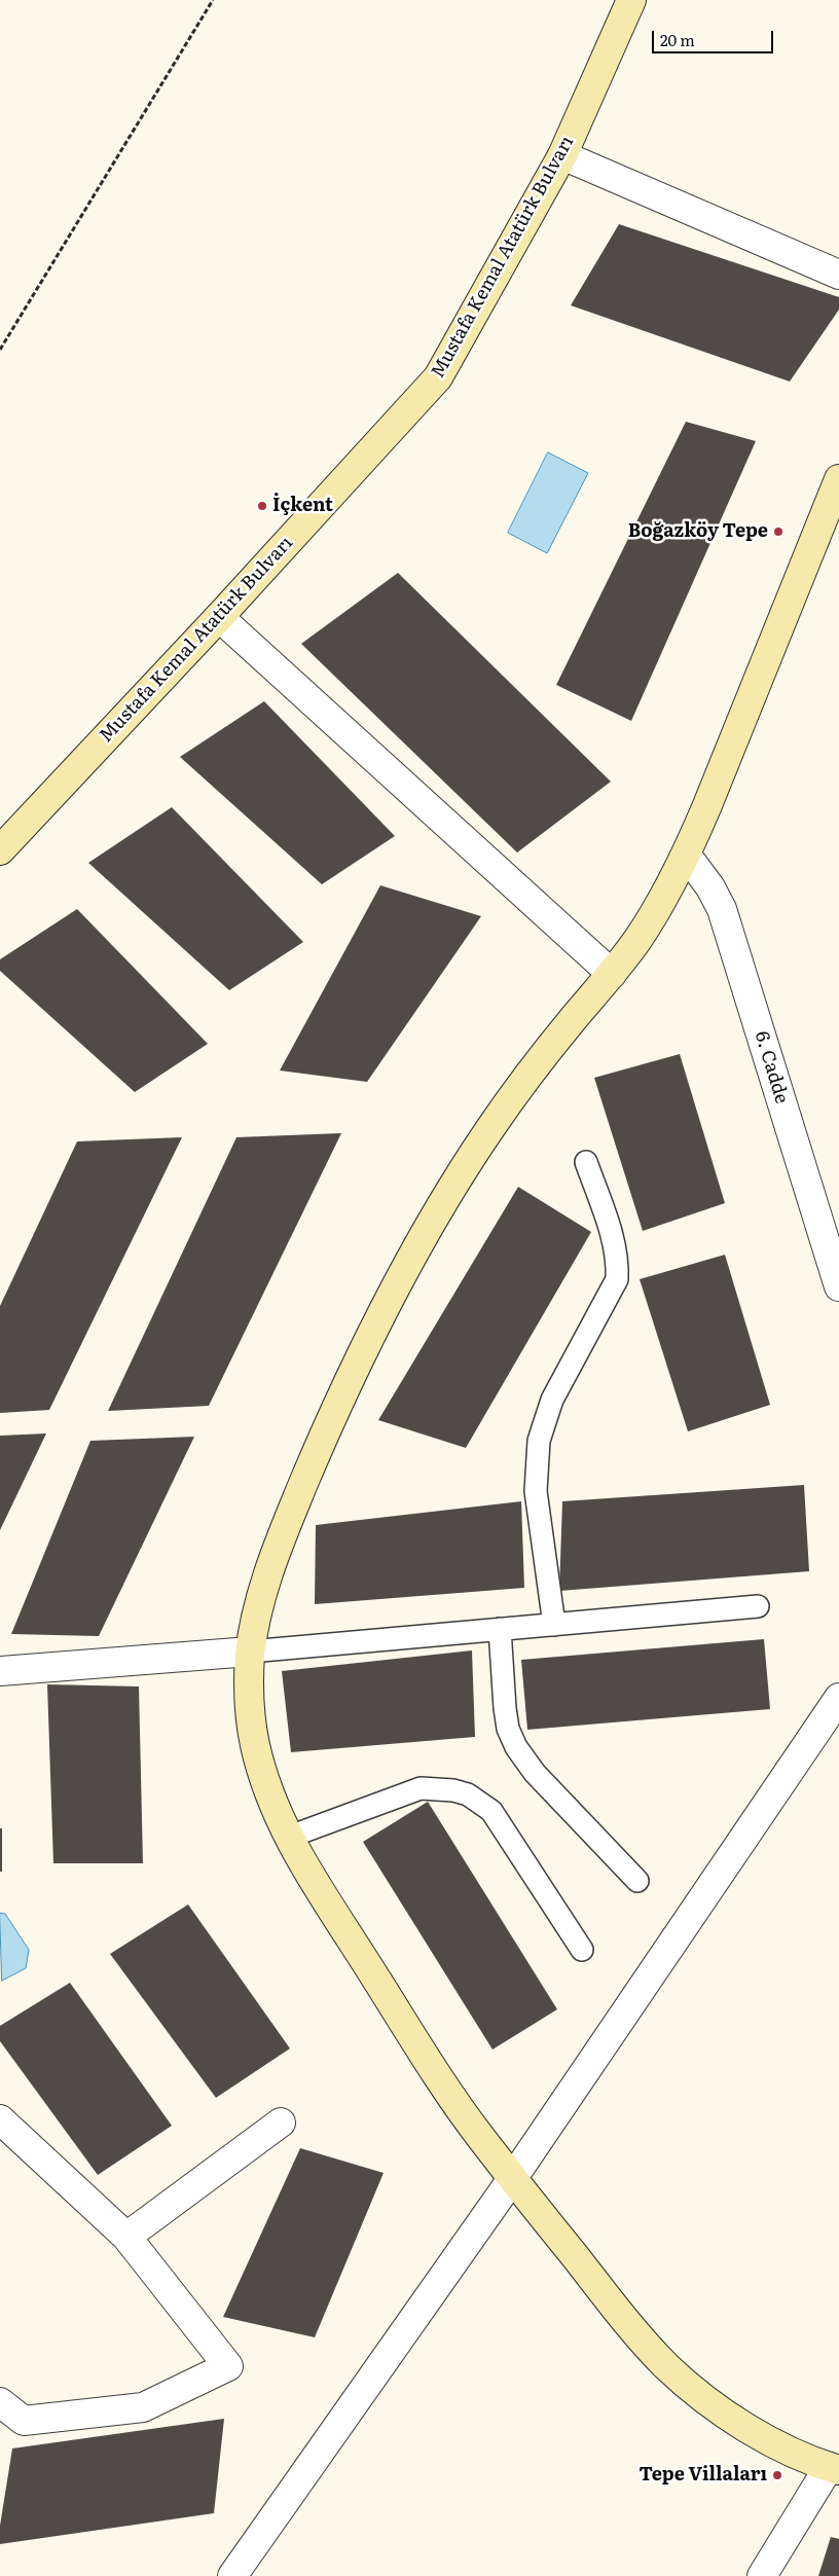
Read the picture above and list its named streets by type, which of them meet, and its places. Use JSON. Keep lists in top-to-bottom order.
{
  "streets": {
    "street": ["Mustafa Kemal Atatürk Bulvarı", "6. Cadde"]
  },
  "places": ["İçkent", "Boğazköy Tepe", "Tepe Villaları"],
  "scale_bar": "20 m"
}
